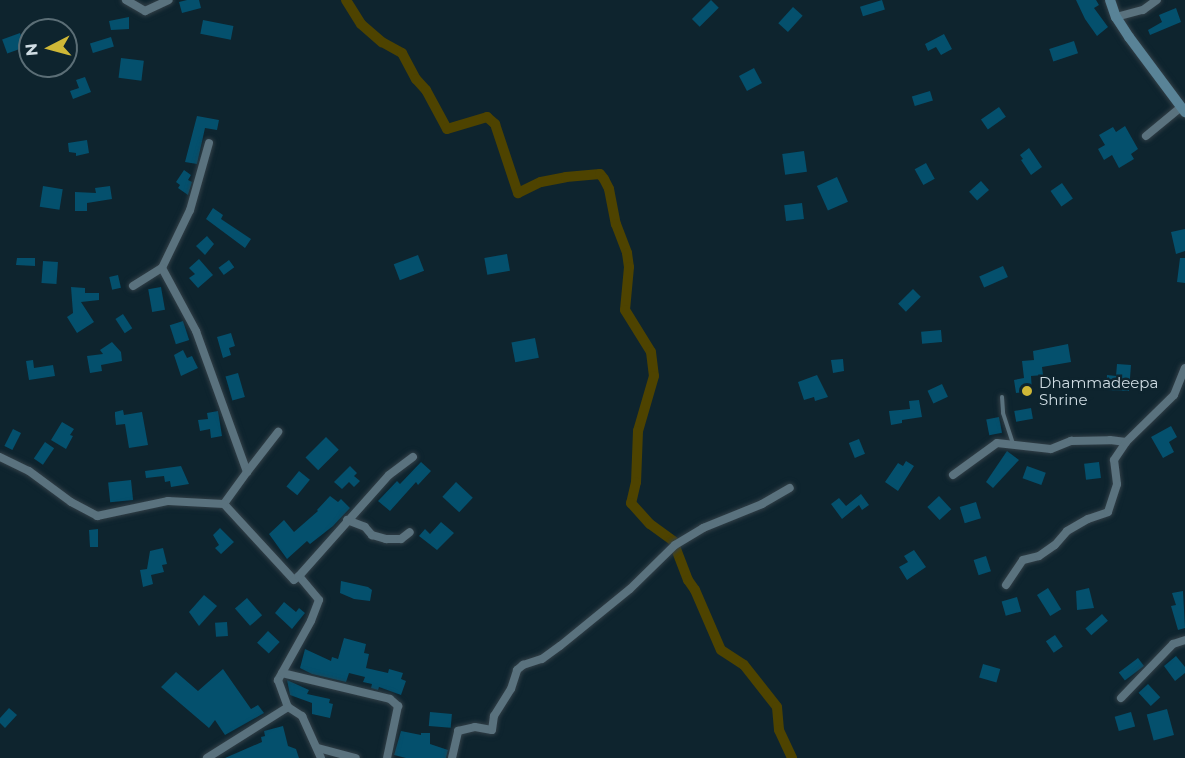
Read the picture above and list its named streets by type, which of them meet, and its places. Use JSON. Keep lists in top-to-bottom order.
{
  "places": ["Dhammadeepa Shrine"],
  "north": "left"
}
